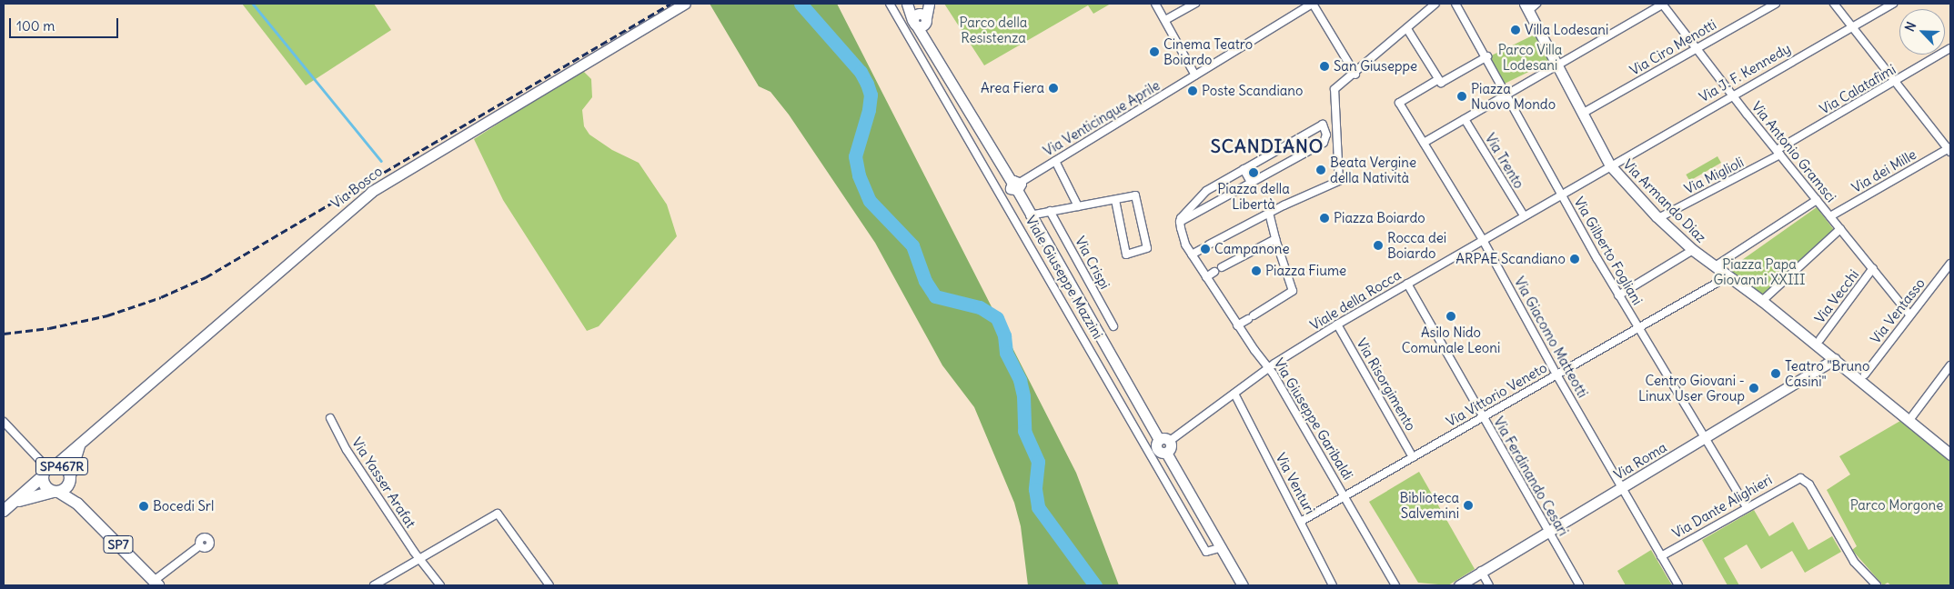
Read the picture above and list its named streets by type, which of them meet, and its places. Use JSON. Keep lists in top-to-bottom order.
{
  "streets": {
    "main road": ["Via Bosco", "SP467R", "SP7"],
    "street": [
      "Via Ciro Menotti",
      "Via J. F. Kennedy",
      "Via Calatafimi",
      "Via Venticinque Aprile",
      "Via Antonio Gramsci",
      "Via Trento",
      "Via dei Mille",
      "Via Miglioli",
      "Via Armando Diaz",
      "Via Gilberto Fogliani",
      "Via Crispi",
      "Viale Giuseppe Mazzini",
      "Via Vecchi",
      "Viale della Rocca",
      "Via Ventasso",
      "Via Giacomo Matteotti",
      "Via Risorgimento",
      "Via Vittorio Veneto",
      "Via Giuseppe Garibaldi",
      "Via Roma",
      "Via Ferdinando Cesari",
      "Via Yasser Arafat",
      "Via Venturi",
      "Via Dante Alighieri"
    ]
  },
  "crossings": [
    ["Via Ciro Menotti", "Via Antonio Gramsci"],
    ["Via Ciro Menotti", "Via Armando Diaz"],
    ["Via J. F. Kennedy", "Via Antonio Gramsci"],
    ["Via J. F. Kennedy", "Via Armando Diaz"],
    ["Via J. F. Kennedy", "Viale della Rocca"],
    ["Via Calatafimi", "Via Antonio Gramsci"],
    ["Via Calatafimi", "Via Miglioli"],
    ["Via Venticinque Aprile", "Viale Giuseppe Mazzini"],
    ["Via Antonio Gramsci", "Via dei Mille"],
    ["Via Antonio Gramsci", "Via Miglioli"],
    ["Via Antonio Gramsci", "Via Vecchi"],
    ["Via Antonio Gramsci", "Via Ventasso"],
    ["Via Trento", "Viale della Rocca"],
    ["Via Miglioli", "Via Armando Diaz"],
    ["Via Bosco", "SP467R"],
    ["Via Bosco", "SP7"],
    ["Via Armando Diaz", "Viale della Rocca"],
    ["Via Armando Diaz", "Via Vittorio Veneto"],
    ["Via Armando Diaz", "Via Roma"],
    ["Via Gilberto Fogliani", "Viale della Rocca"],
    ["Via Gilberto Fogliani", "Via Vittorio Veneto"],
    ["Via Gilberto Fogliani", "Via Roma"],
    ["Via Gilberto Fogliani", "Via Dante Alighieri"],
    ["Viale Giuseppe Mazzini", "Viale della Rocca"],
    ["Viale della Rocca", "Via Giacomo Matteotti"],
    ["Viale della Rocca", "Via Risorgimento"],
    ["Viale della Rocca", "Via Giuseppe Garibaldi"],
    ["Viale della Rocca", "Via Ferdinando Cesari"],
    ["Viale della Rocca", "Via Venturi"],
    ["Via Giacomo Matteotti", "Via Vittorio Veneto"],
    ["Via Giacomo Matteotti", "Via Roma"],
    ["Via Giacomo Matteotti", "Via Dante Alighieri"],
    ["Via Risorgimento", "Via Vittorio Veneto"],
    ["Via Vittorio Veneto", "Via Giuseppe Garibaldi"],
    ["Via Vittorio Veneto", "Via Ferdinando Cesari"],
    ["Via Vittorio Veneto", "Via Venturi"],
    ["Via Roma", "Via Ferdinando Cesari"],
    ["SP467R", "SP7"]
  ],
  "districts": ["SCANDIANO"],
  "parks": [
    "Parco della Resistenza",
    "Parco Villa Lodesani",
    "Piazza Papa Giovanni XXIII",
    "Parco Morgone"
  ],
  "places": [
    "Villa Lodesani",
    "Cinema Teatro Boiardo",
    "San Giuseppe",
    "Area Fiera",
    "Poste Scandiano",
    "Piazza Nuovo Mondo",
    "Beata Vergine della Natività",
    "Piazza della Libertà",
    "Piazza Boiardo",
    "Rocca dei Boiardo",
    "Campanone",
    "ARPAE Scandiano",
    "Piazza Fiume",
    "Asilo Nido Comunale Leoni",
    "Teatro \"Bruno Casini\"",
    "Centro Giovani - Linux User Group",
    "Biblioteca Salvemini",
    "Bocedi Srl"
  ],
  "scale_bar": "100 m",
  "north": "top left"
}
